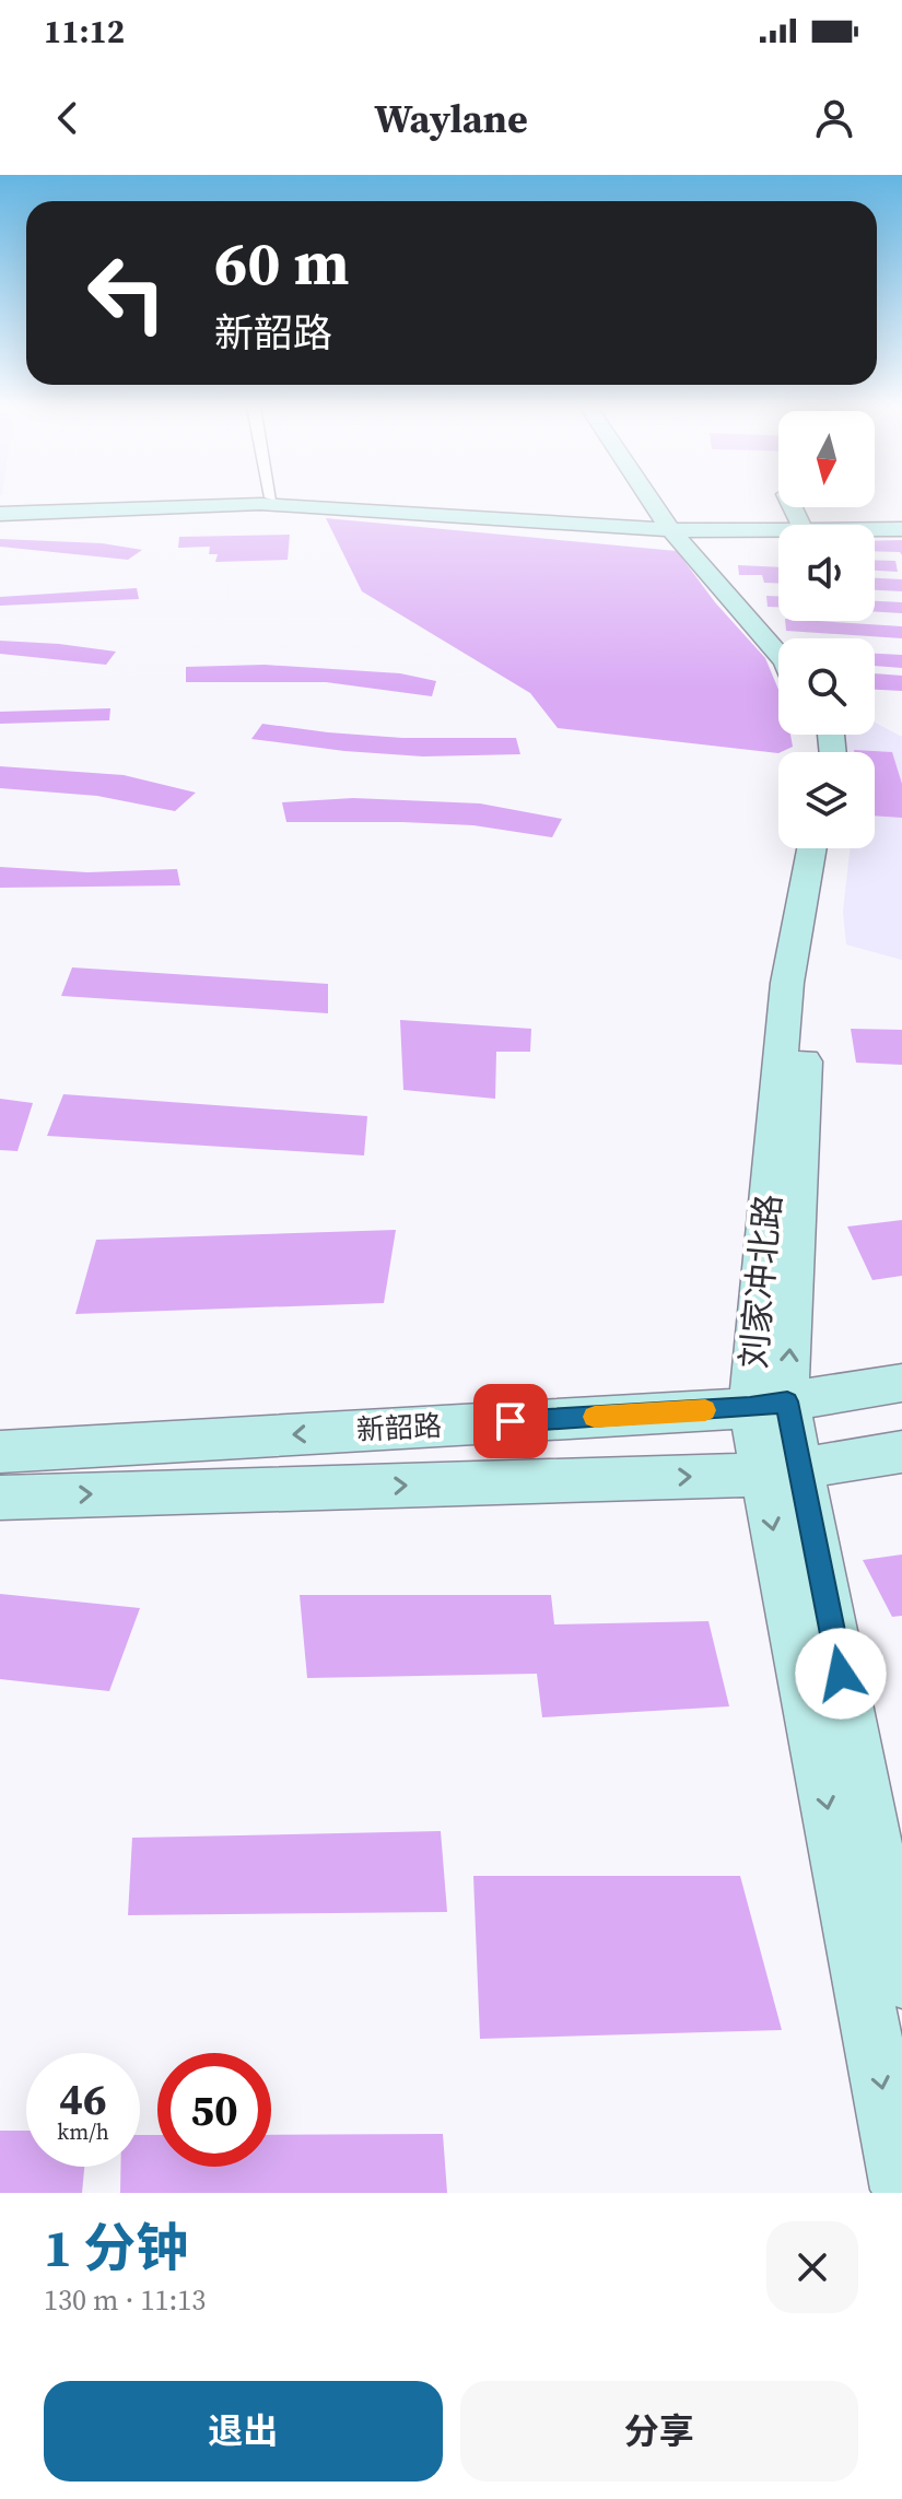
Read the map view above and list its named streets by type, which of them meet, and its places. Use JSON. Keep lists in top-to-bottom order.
{
  "streets": {
    "main road": ["刘家冲北路", "新韶路"]
  },
  "crossings": [
    ["刘家冲北路", "新韶路"]
  ],
  "north": "bottom",
  "page": {
    "status": "11:12",
    "header": "Waylane",
    "turn": ["60 m", "新韶路"],
    "speed": "46 km/h",
    "limit": "50",
    "heading": ["1 分钟", "130 m · 11:13"],
    "buttons": ["退出", "分享"]
  }
}
